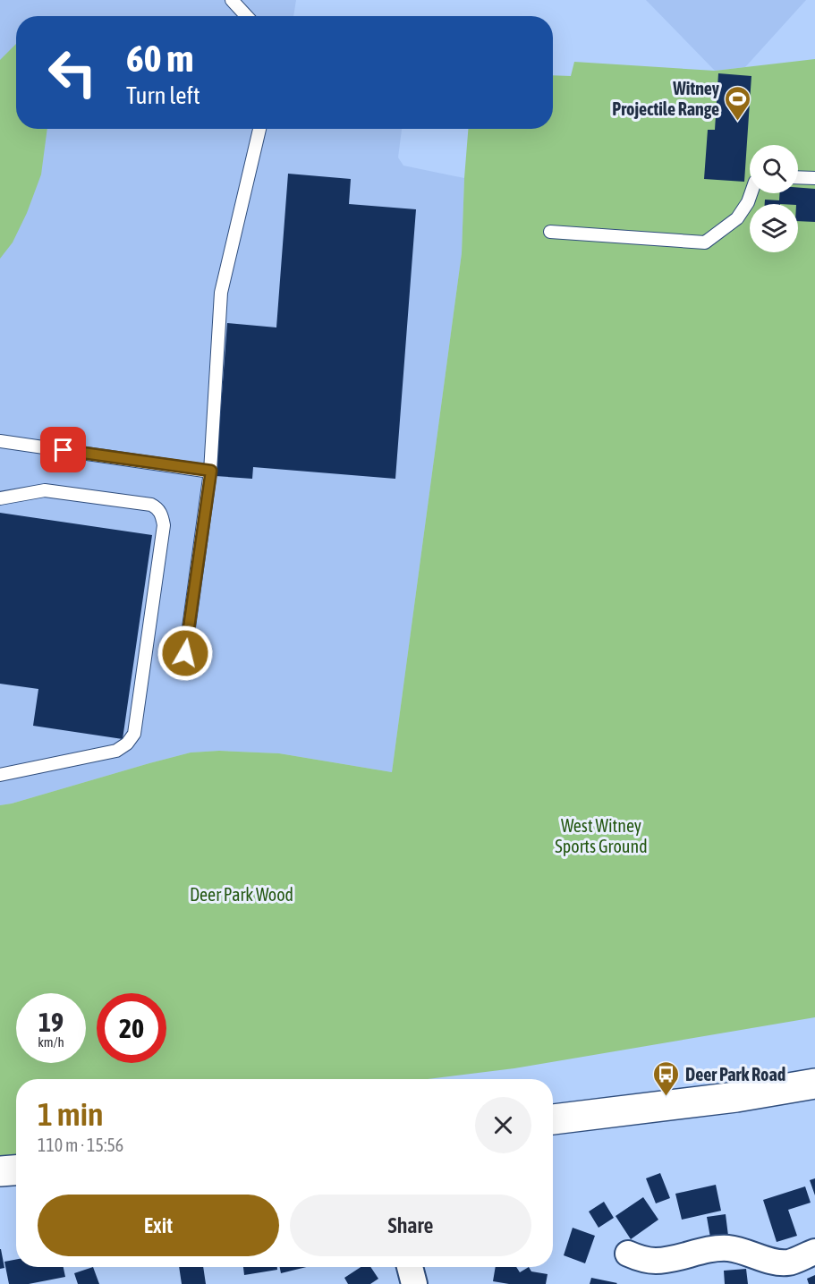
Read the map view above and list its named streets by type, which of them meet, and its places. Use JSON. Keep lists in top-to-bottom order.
{
  "parks": ["West Witney Sports Ground", "Deer Park Wood"],
  "places": {
    "sports": ["Witney Projectile Range"],
    "bus stop": ["Deer Park Road"]
  },
  "page": {
    "turn": ["60 m", "Turn left"],
    "speed": "19 km/h",
    "limit": "20",
    "heading": ["1 min", "110 m · 15:56"],
    "buttons": ["Exit", "Share"]
  }
}
